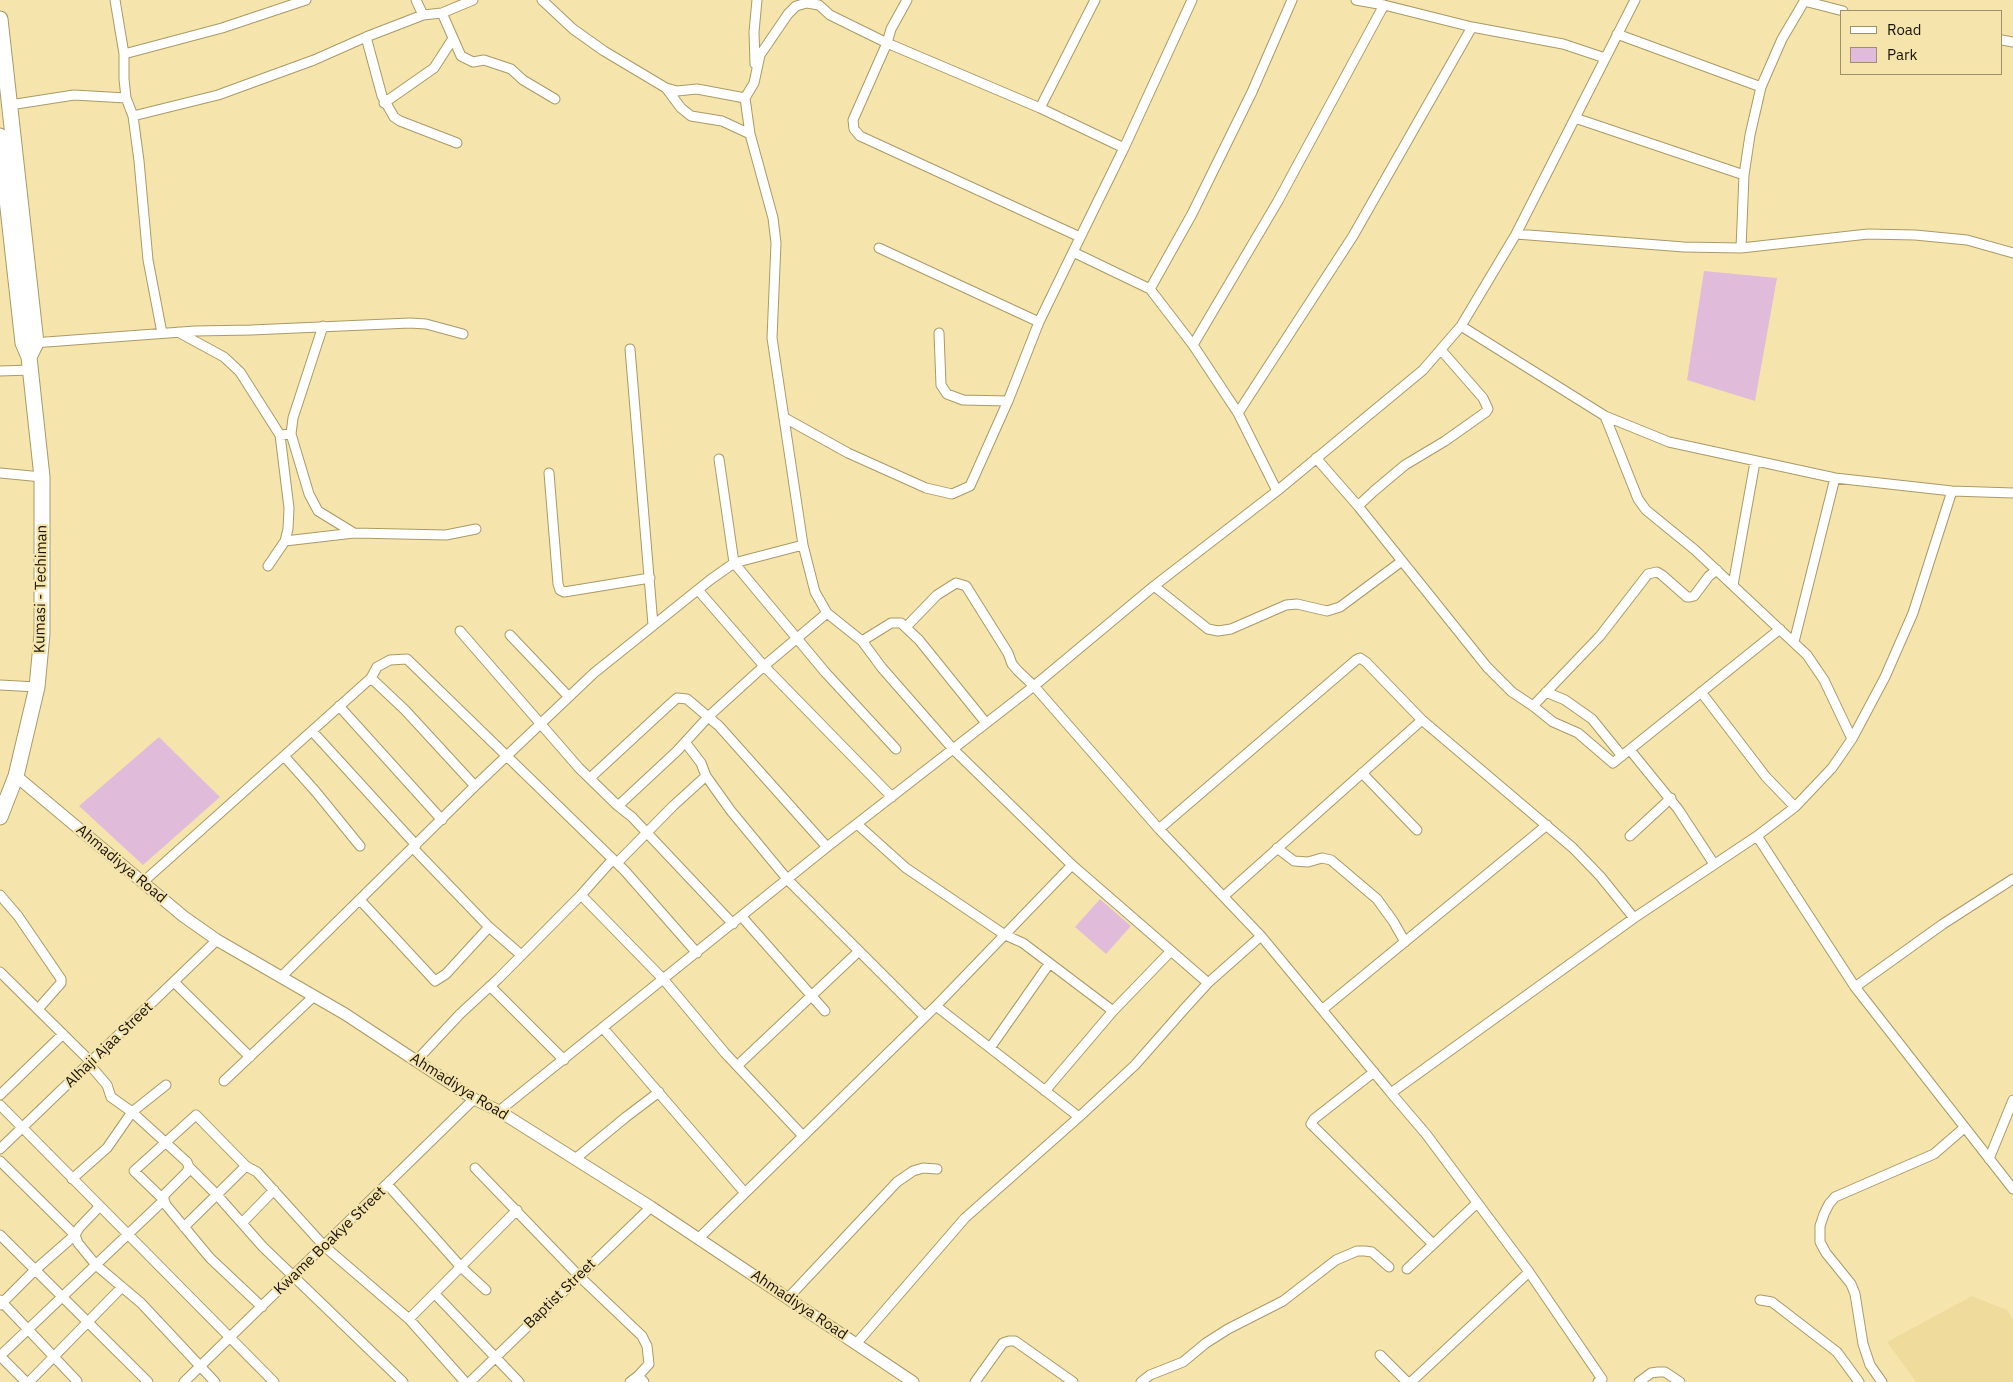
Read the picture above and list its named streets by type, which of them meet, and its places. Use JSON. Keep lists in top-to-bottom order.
{
  "streets": {
    "highway": ["Kumasi - Techiman"],
    "street": [
      "Ahmadiyya Road",
      "Alhaji Ajaa Street",
      "Kwame Boakye Street",
      "Baptist Street"
    ]
  },
  "crossings": [
    ["Kumasi - Techiman", "Ahmadiyya Road"],
    ["Ahmadiyya Road", "Alhaji Ajaa Street"],
    ["Ahmadiyya Road", "Kwame Boakye Street"],
    ["Ahmadiyya Road", "Baptist Street"]
  ],
  "legend": ["Road", "Park"]
}
